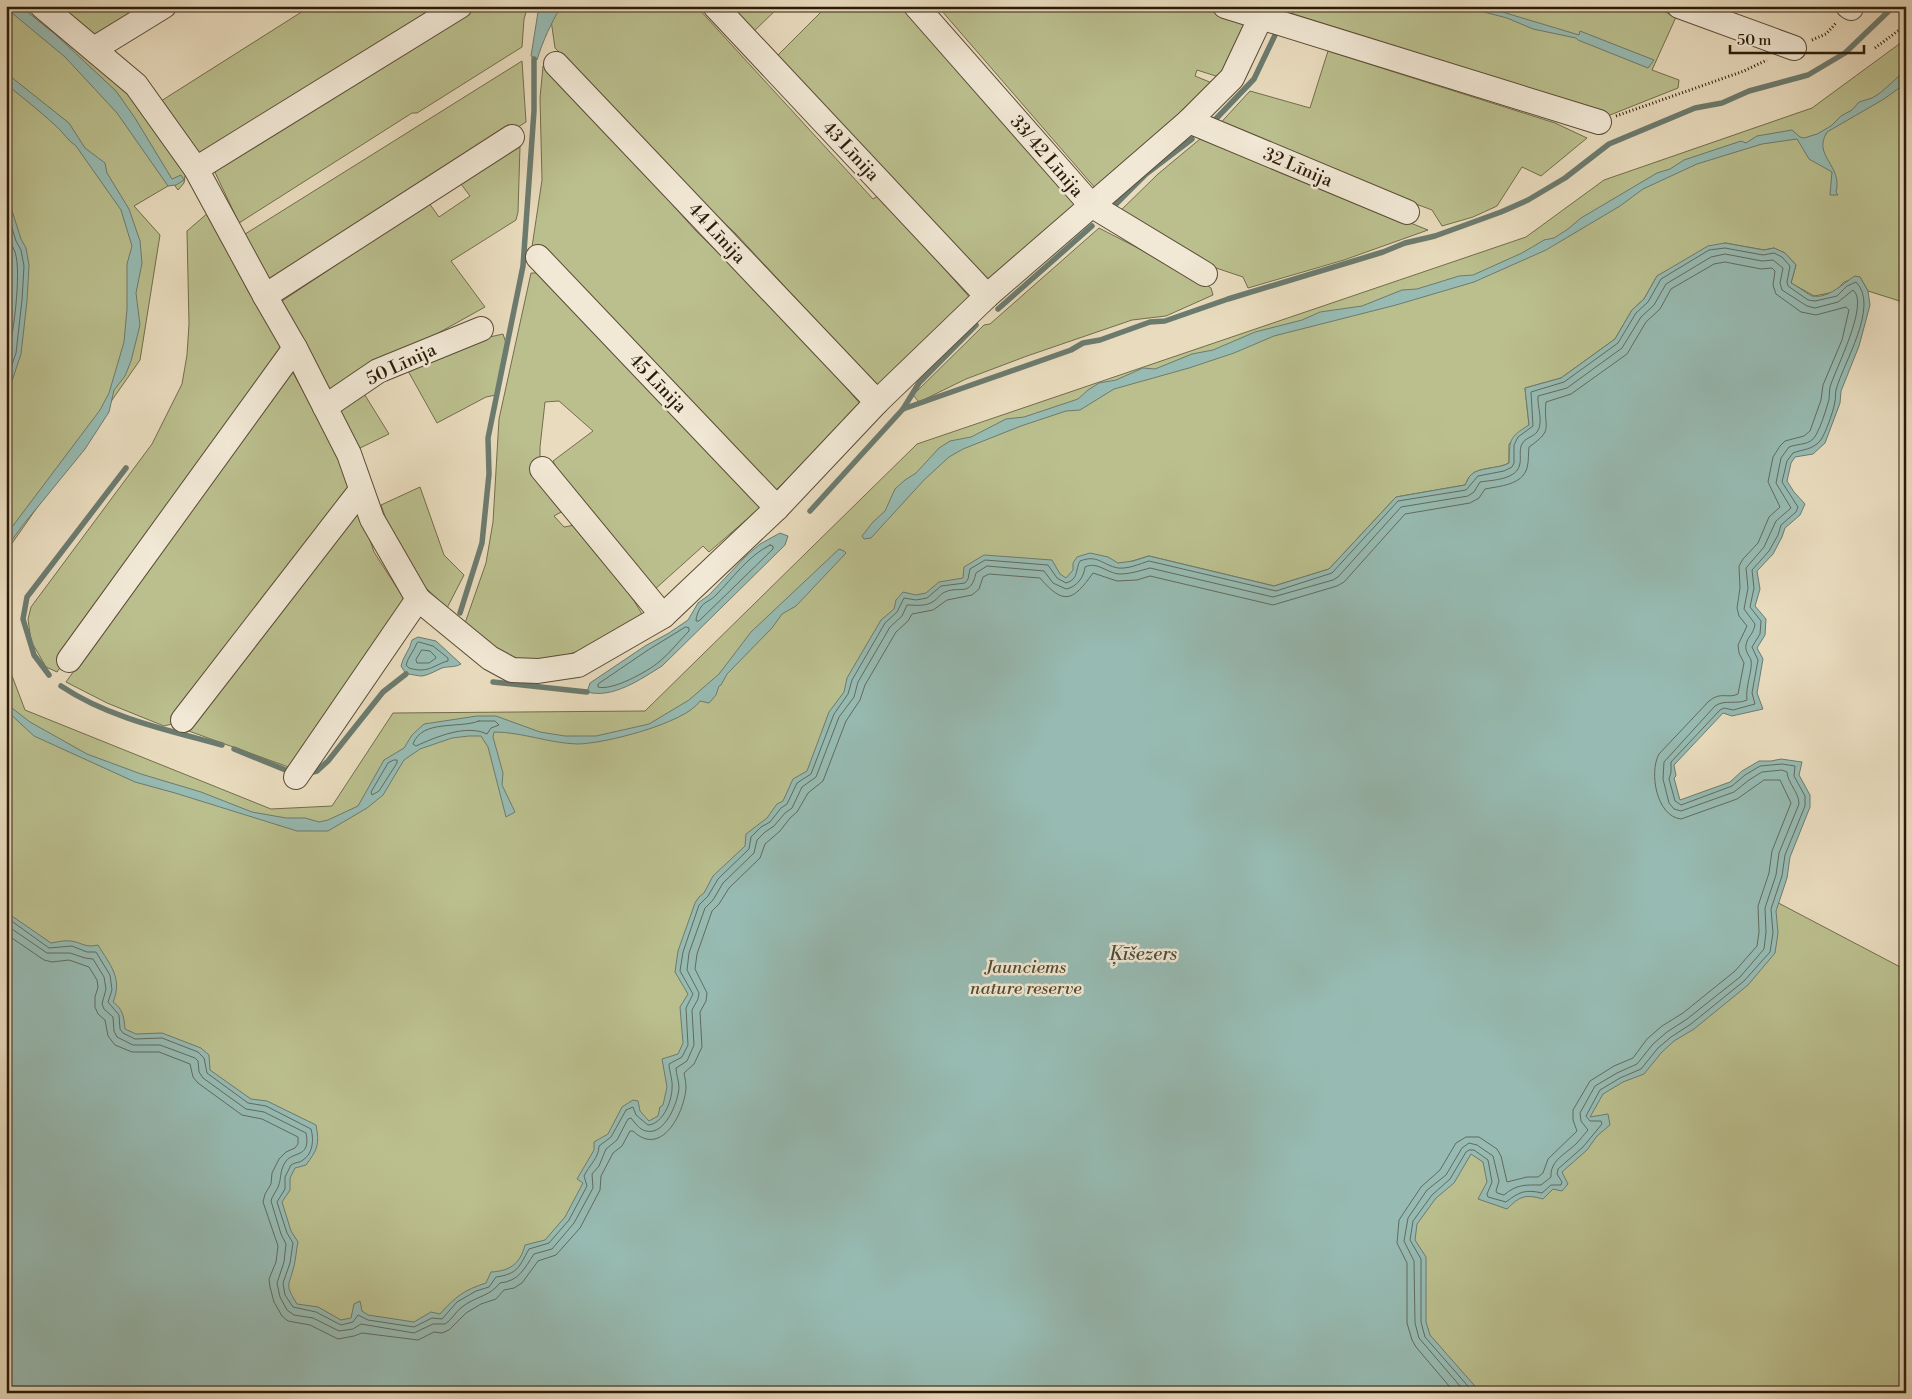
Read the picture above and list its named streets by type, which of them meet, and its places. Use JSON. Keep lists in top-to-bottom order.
{
  "streets": {
    "street": [
      "43 Līnija",
      "33/ 42 Līnija",
      "32 Līnija",
      "44 Līnija",
      "50 Līnija",
      "45 Līnija"
    ]
  },
  "water": ["Ķīšezers"],
  "parks": ["Jaunciems nature reserve"],
  "scale_bar": "50 m"
}
